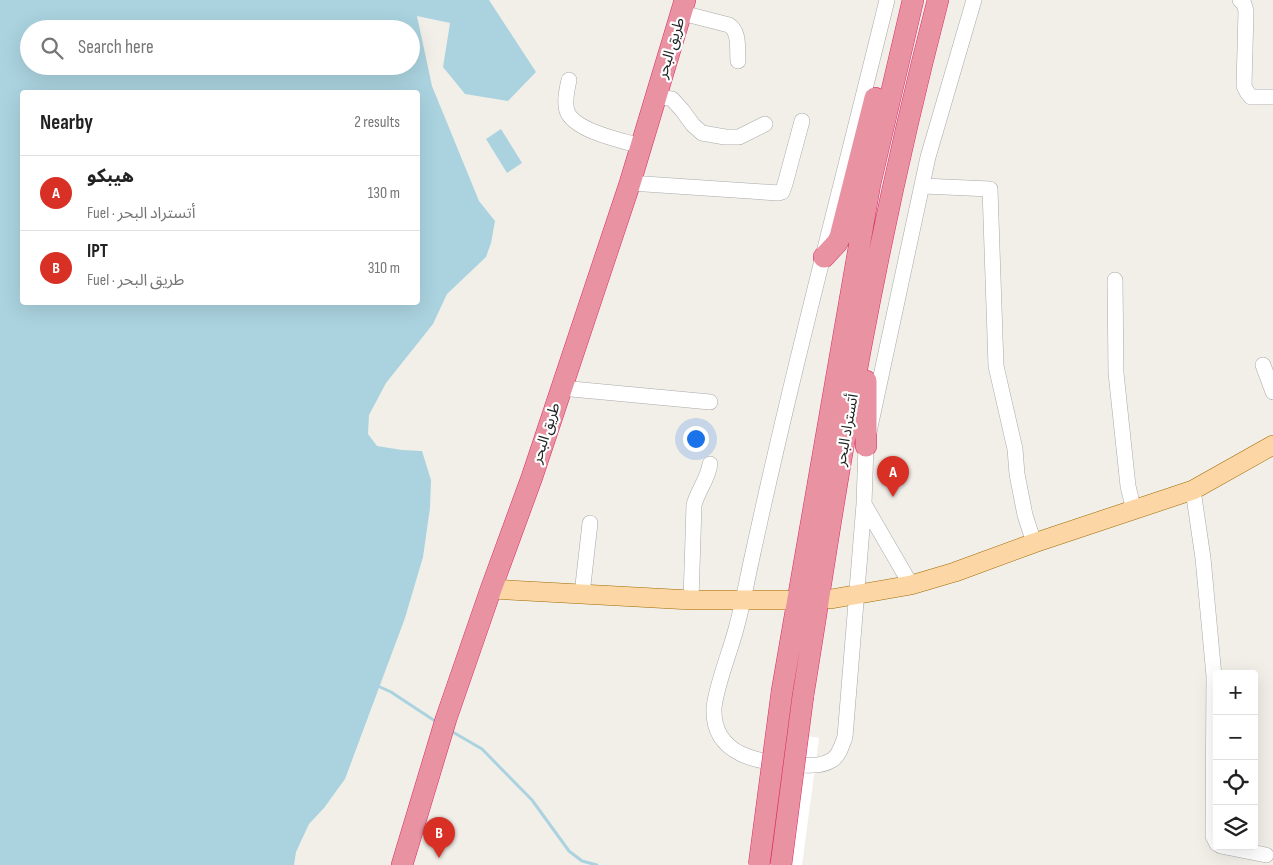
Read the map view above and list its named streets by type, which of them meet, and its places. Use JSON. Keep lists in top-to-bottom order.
{
  "streets": {
    "highway": ["طريق البحر", "أتستراد البحر"]
  },
  "page": {
    "search": "Search here",
    "heading": ["Nearby", "2 results"],
    "list": [
      {
        "mark": "A",
        "name": "هيبكو",
        "note": "Fuel · أتستراد البحر",
        "value": "130 m"
      },
      {
        "mark": "B",
        "name": "IPT",
        "note": "Fuel · طريق البحر",
        "value": "310 m"
      }
    ],
    "pins": ["A", "B"],
    "map_buttons": ["+", "−"]
  }
}
